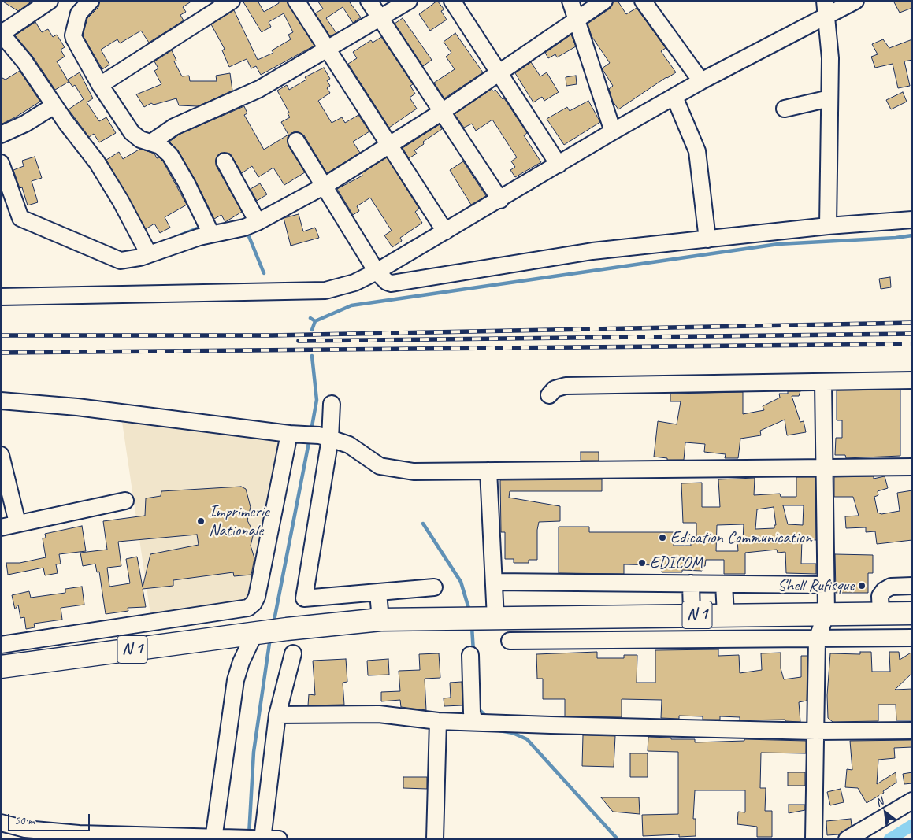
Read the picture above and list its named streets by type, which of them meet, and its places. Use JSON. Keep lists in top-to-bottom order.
{
  "streets": {
    "highway": ["N 1"]
  },
  "places": [
    "Imprimerie Nationale",
    "Edication Communication",
    "EDICOM",
    "Shell Rufisque"
  ],
  "scale_bar": "50 m",
  "north": "top left"
}
